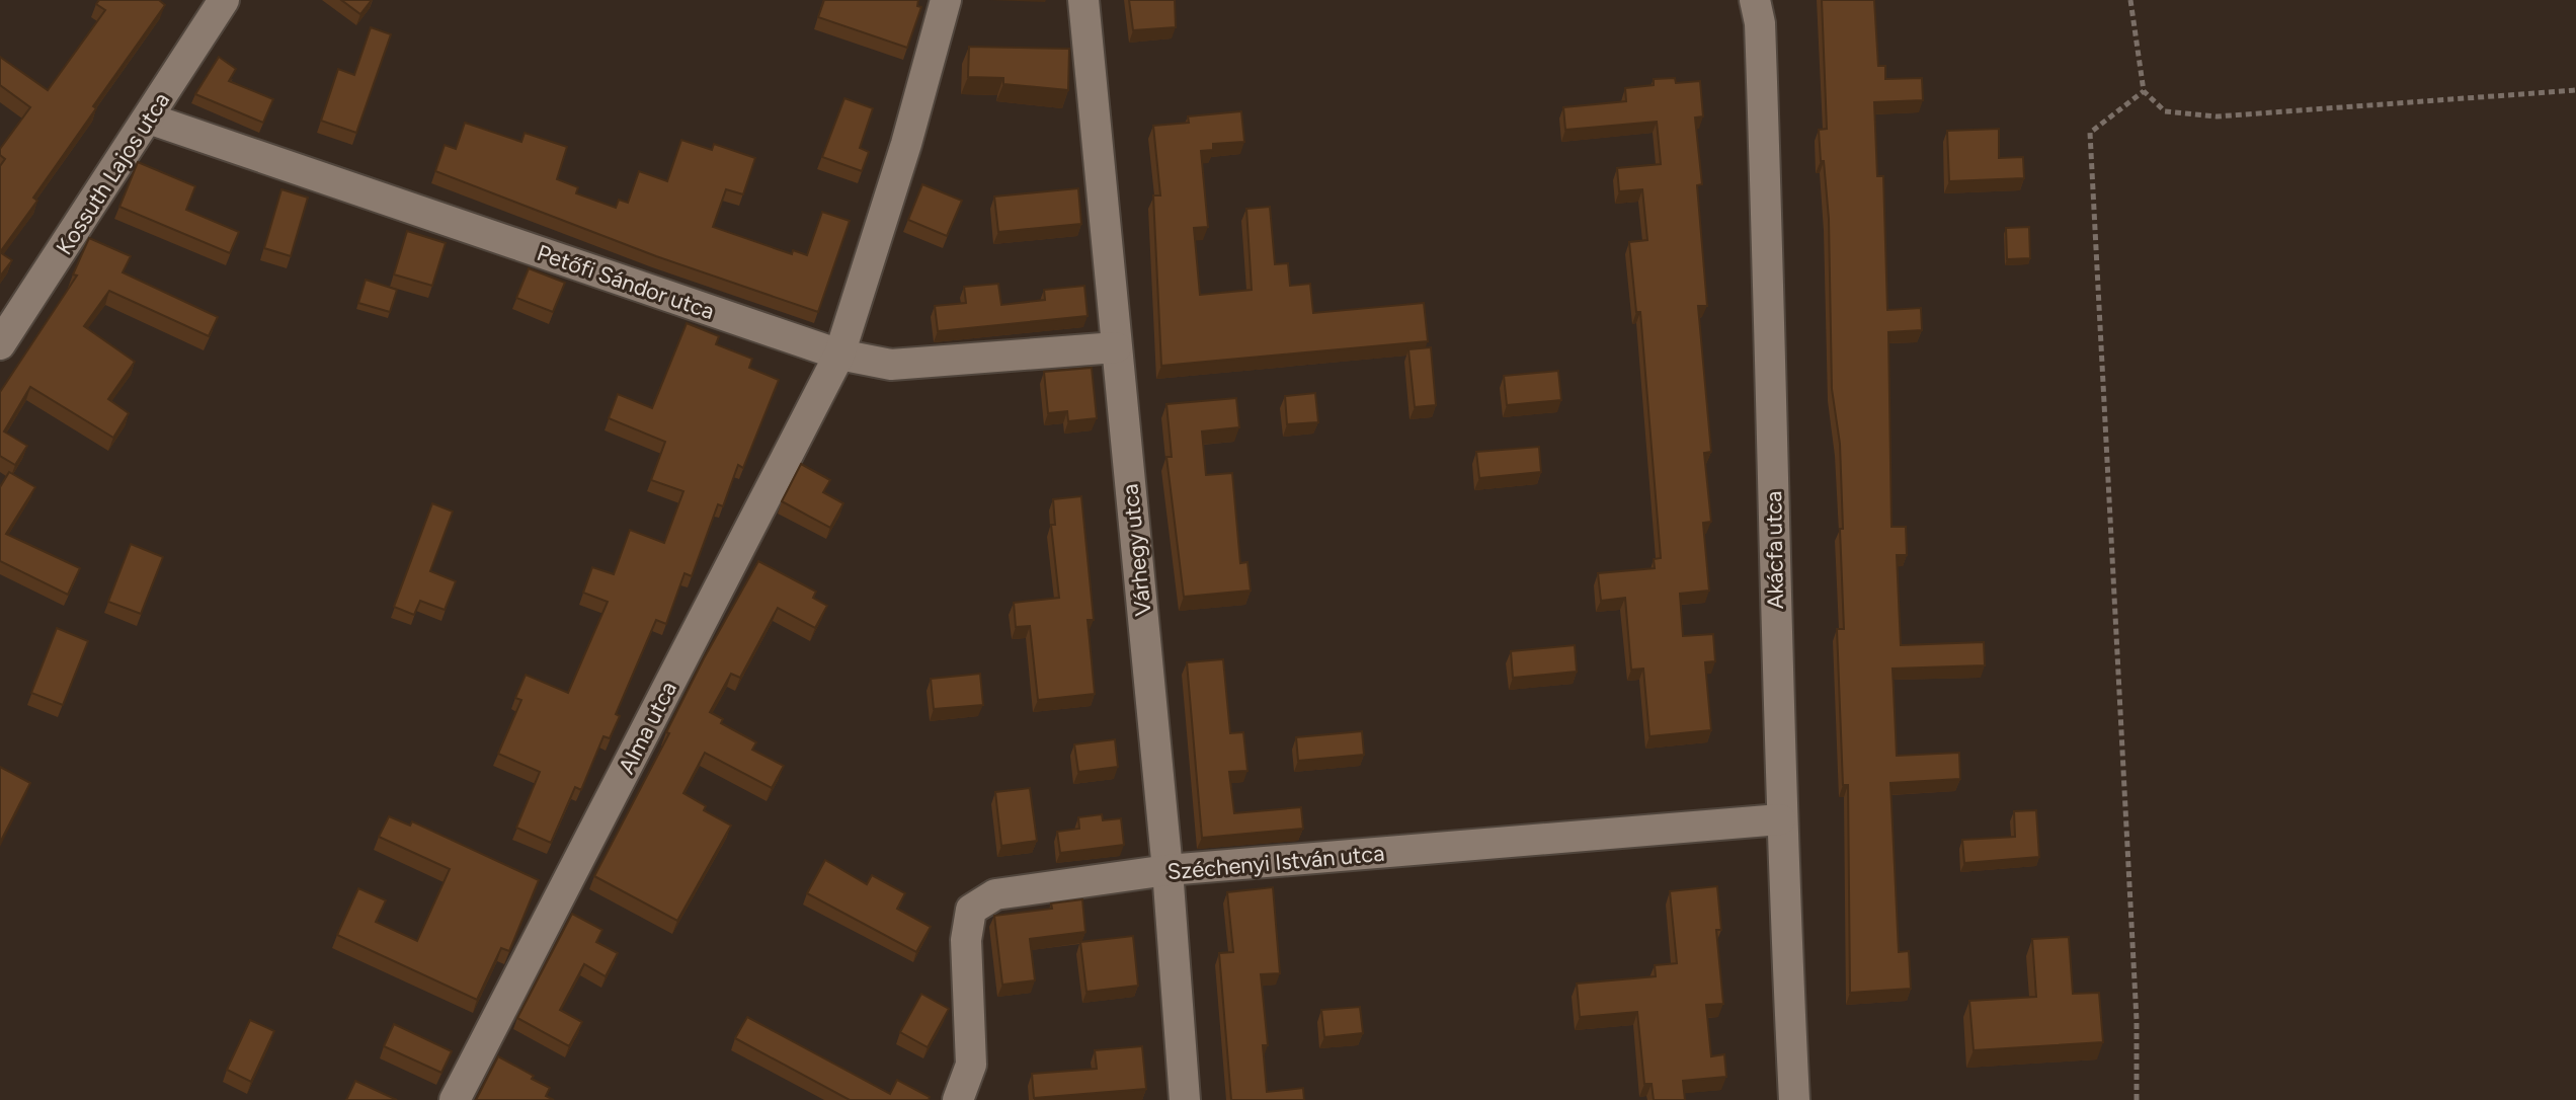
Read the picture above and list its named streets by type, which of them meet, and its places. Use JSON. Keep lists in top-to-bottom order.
{
  "streets": {
    "street": [
      "Kossuth Lajos utca",
      "Petőfi Sándor utca",
      "Várhegy utca",
      "Akácfa utca",
      "Alma utca",
      "Széchenyi István utca"
    ]
  },
  "crossings": [
    ["Kossuth Lajos utca", "Petőfi Sándor utca"],
    ["Petőfi Sándor utca", "Várhegy utca"],
    ["Petőfi Sándor utca", "Alma utca"],
    ["Várhegy utca", "Széchenyi István utca"],
    ["Akácfa utca", "Széchenyi István utca"]
  ]
}
